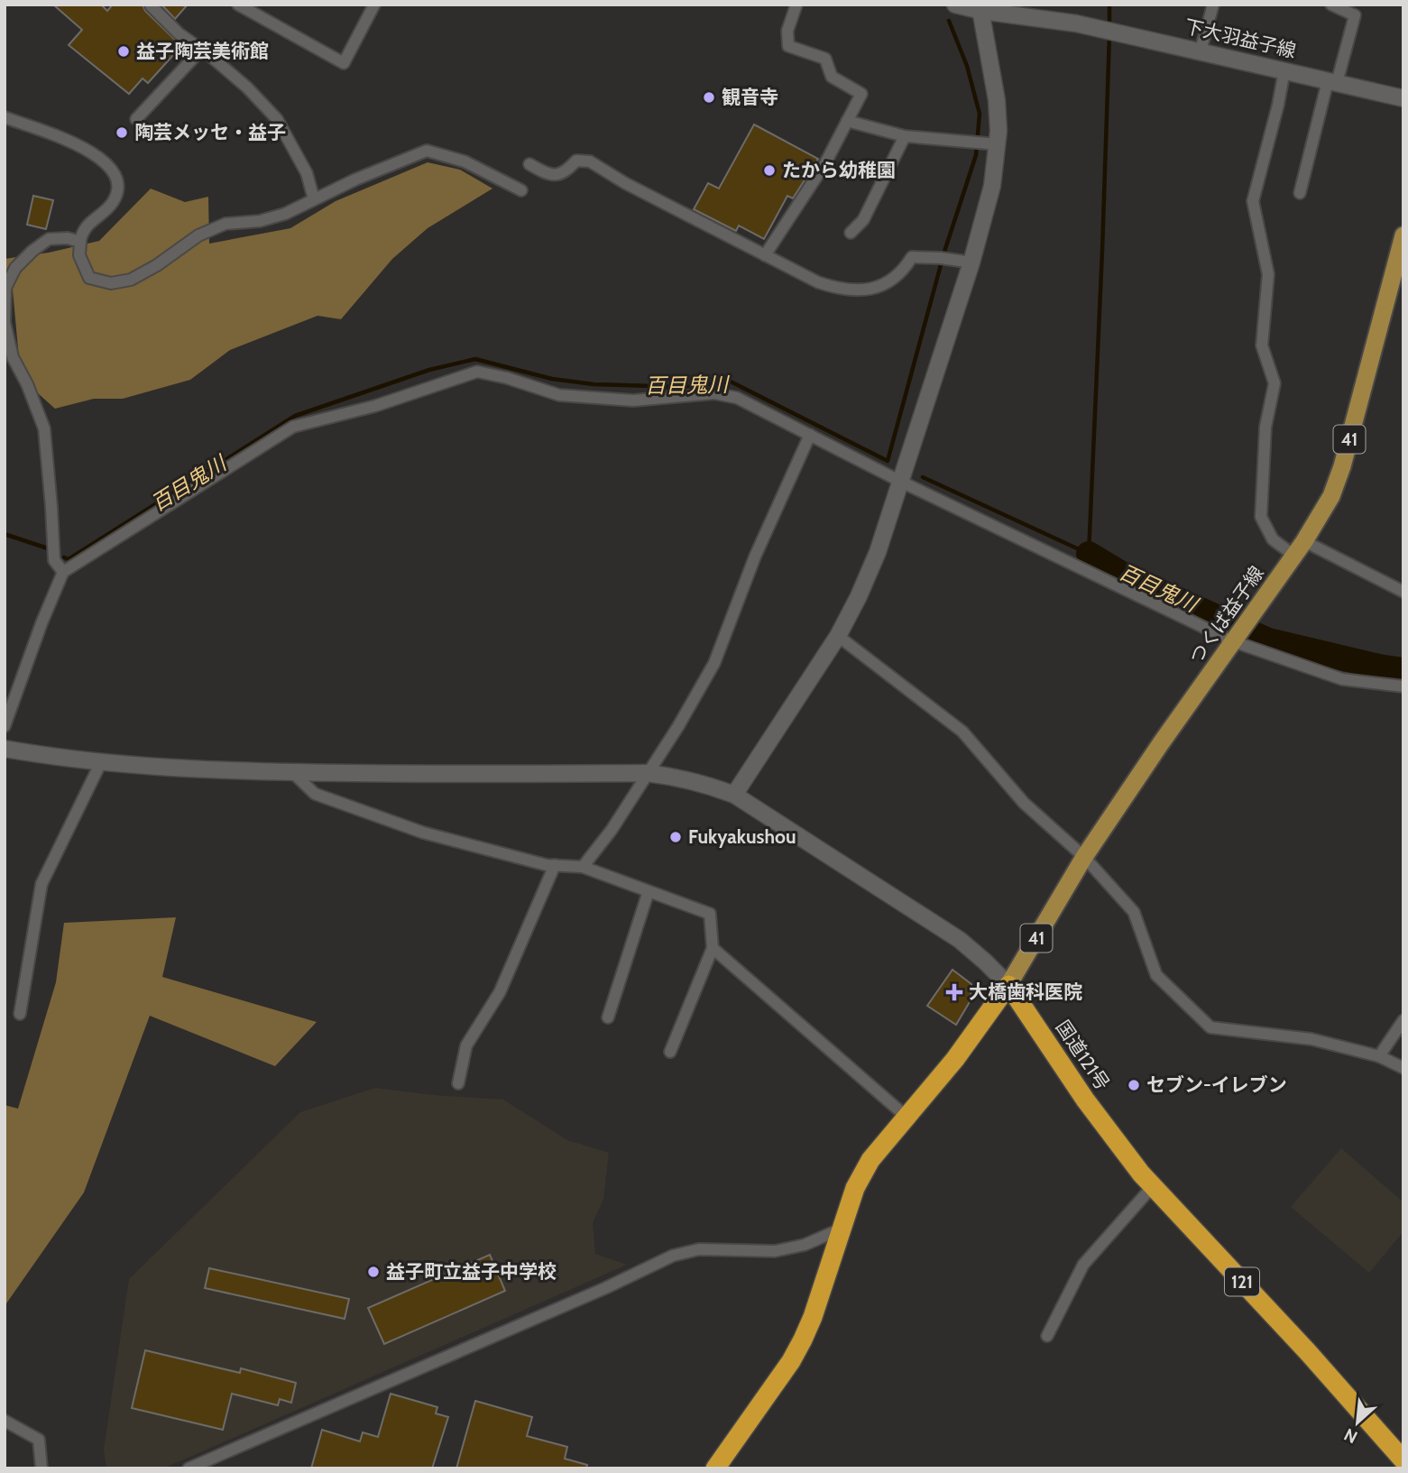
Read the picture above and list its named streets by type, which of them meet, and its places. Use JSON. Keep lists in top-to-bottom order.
{
  "streets": {
    "highway": ["国道121号", "121"],
    "main road": ["41", "つくば益子線"],
    "street": ["下大羽益子線"]
  },
  "crossings": [
    ["つくば益子線", "国道121号"]
  ],
  "water": ["百目鬼川"],
  "places": {
    "other": [
      "益子陶芸美術館",
      "観音寺",
      "陶芸メッセ・益子",
      "たから幼稚園",
      "Fukyakushou",
      "セブン-イレブン",
      "益子町立益子中学校"
    ],
    "health": ["大橋歯科医院"]
  },
  "north": "bottom left"
}
